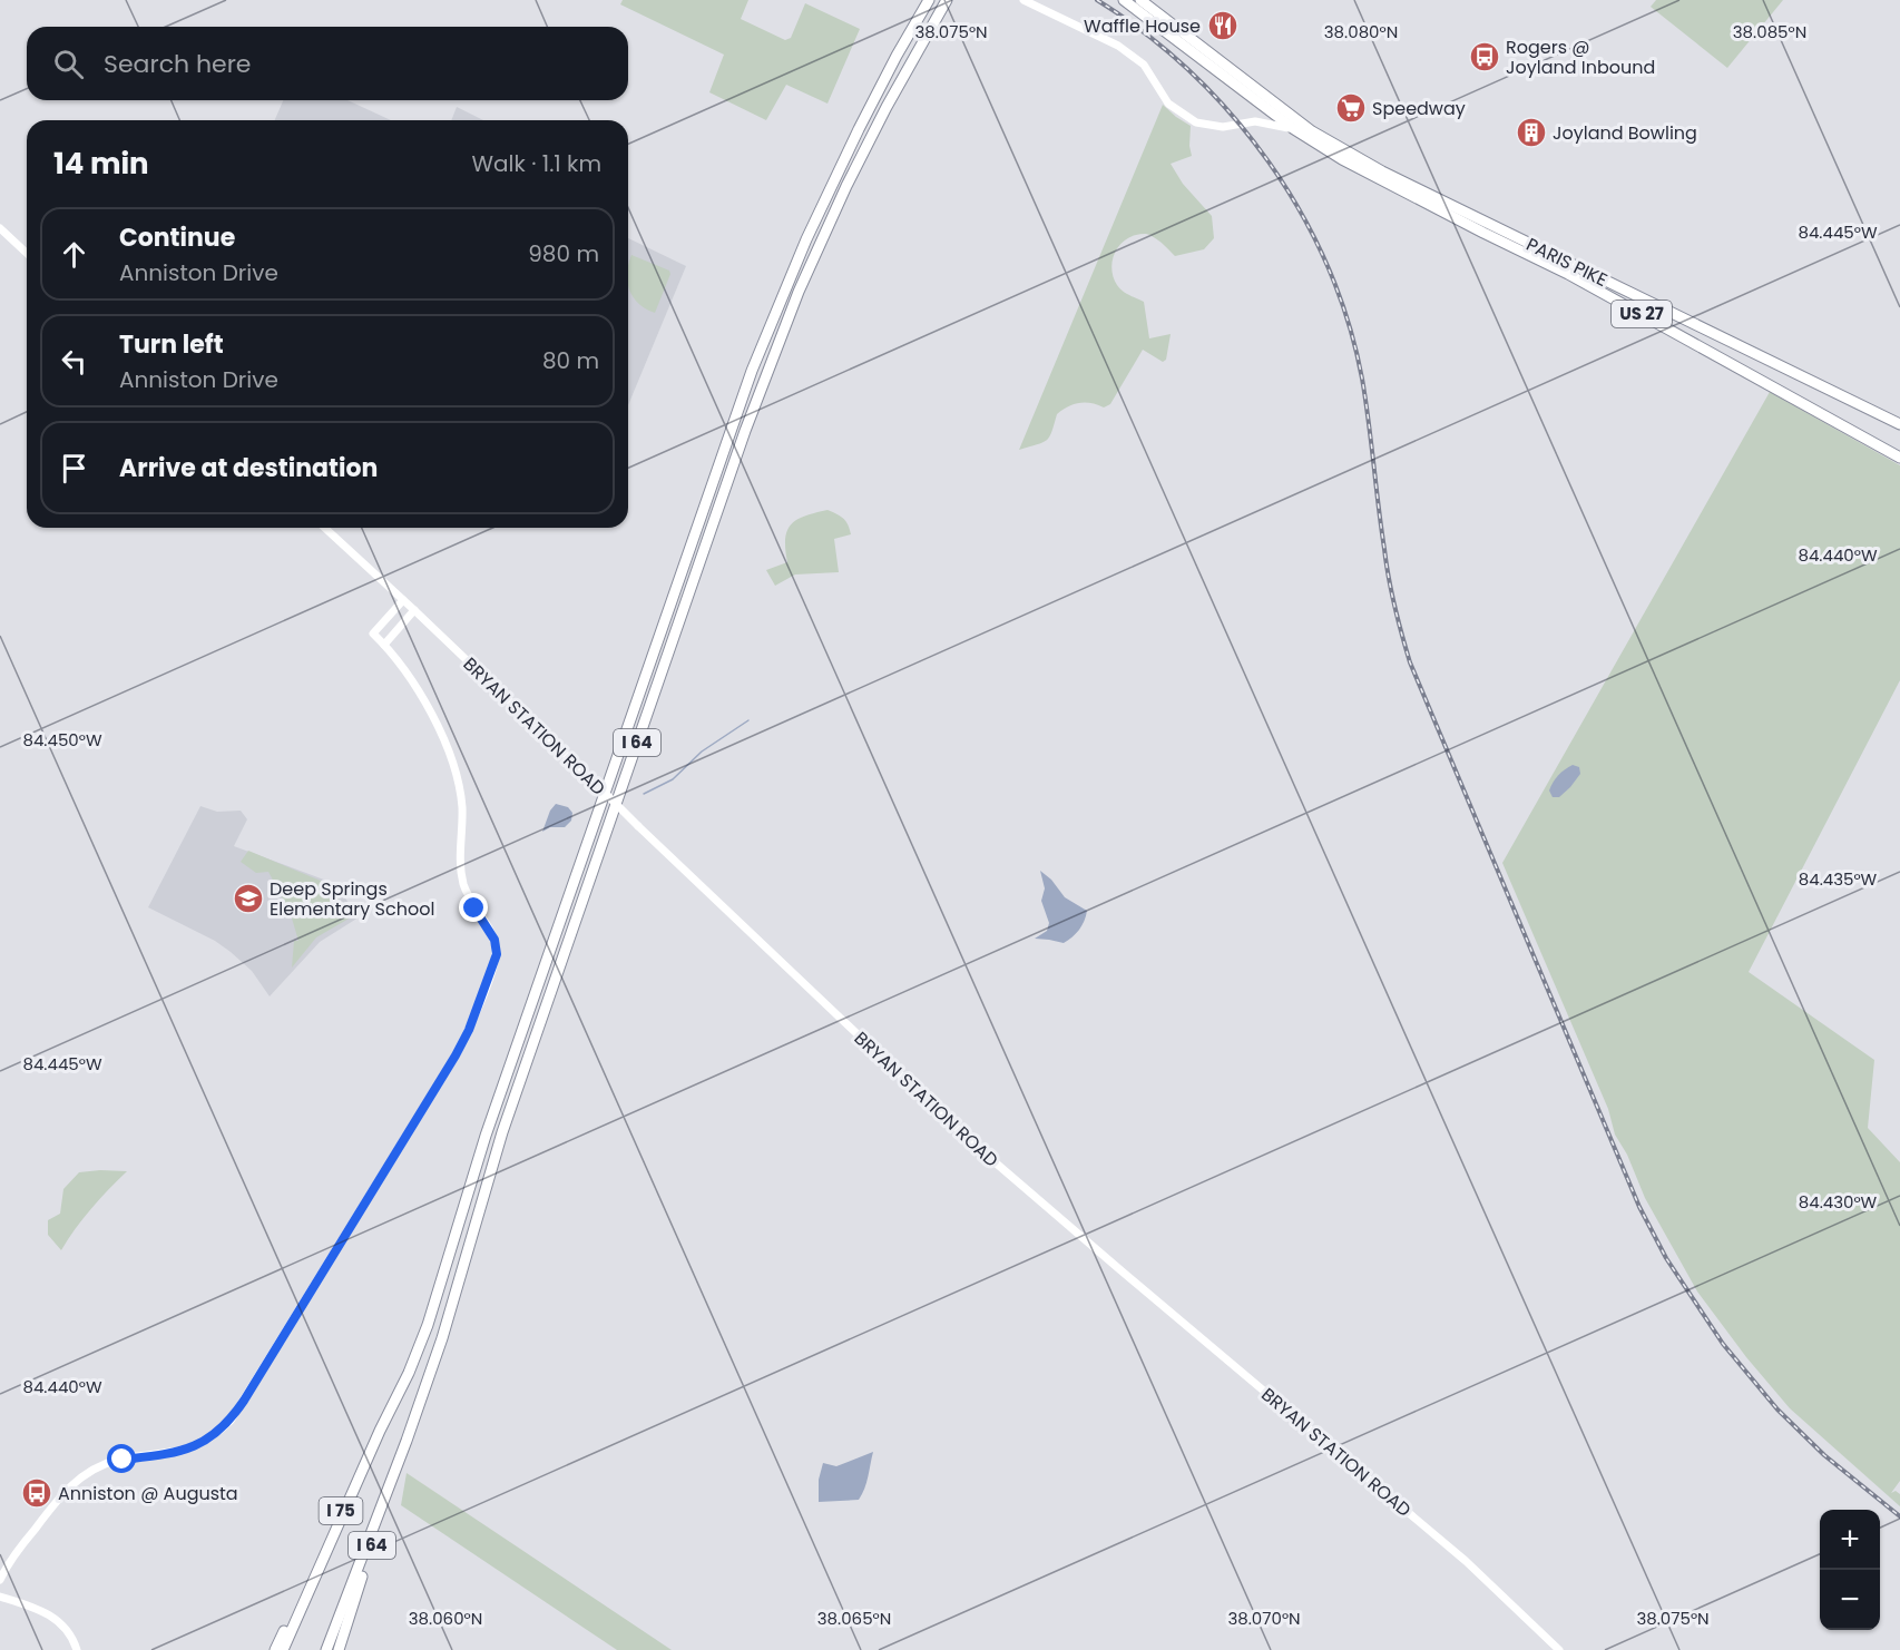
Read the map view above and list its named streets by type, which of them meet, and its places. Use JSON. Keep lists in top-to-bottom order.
{
  "streets": {
    "highway": [
      "PARIS PIKE",
      "US 27",
      "I 64",
      "I 75"
    ],
    "main road": ["BRYAN STATION ROAD"]
  },
  "crossings": [
    ["PARIS PIKE", "US 27"],
    ["I 64", "I 75"]
  ],
  "places": {
    "restaurant": ["Waffle House"],
    "bus stop": ["Rogers @ Joyland Inbound", "Anniston @ Augusta"],
    "supermarket": ["Speedway"],
    "building": ["Joyland Bowling"],
    "school or university": ["Deep Springs Elementary School"]
  },
  "page": {
    "search": "Search here",
    "heading": ["14 min", "Walk · 1.1 km"],
    "list": [
      ["Continue", "Anniston Drive", "980 m"],
      ["Turn left", "Anniston Drive", "80 m"],
      "Arrive at destination"
    ],
    "map_buttons": ["+", "−"]
  },
  "coordinates": [
    "38.075°N",
    "38.080°N",
    "38.085°N",
    "84.445°W",
    "84.440°W",
    "84.450°W",
    "84.435°W",
    "84.430°W",
    "38.060°N",
    "38.065°N",
    "38.070°N"
  ]
}
